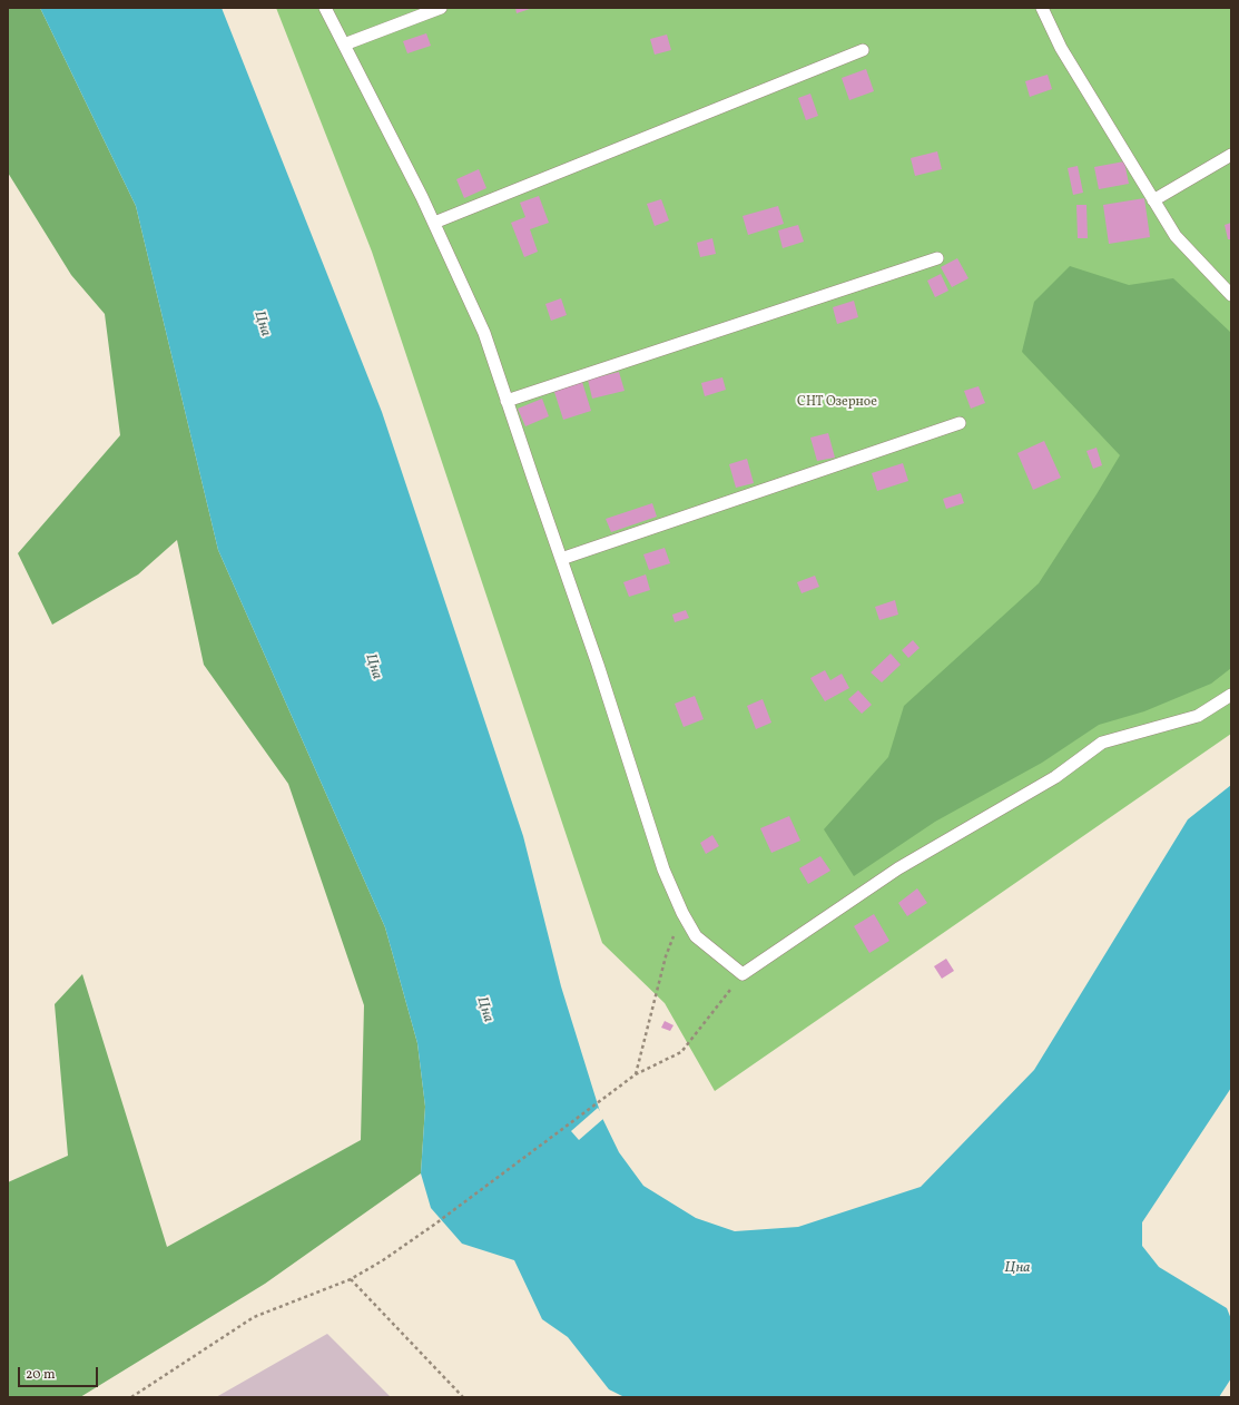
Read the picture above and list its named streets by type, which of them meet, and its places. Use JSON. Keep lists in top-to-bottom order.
{
  "water": ["Цна"],
  "parks": ["СНТ Озерное"],
  "scale_bar": "20 m"
}
